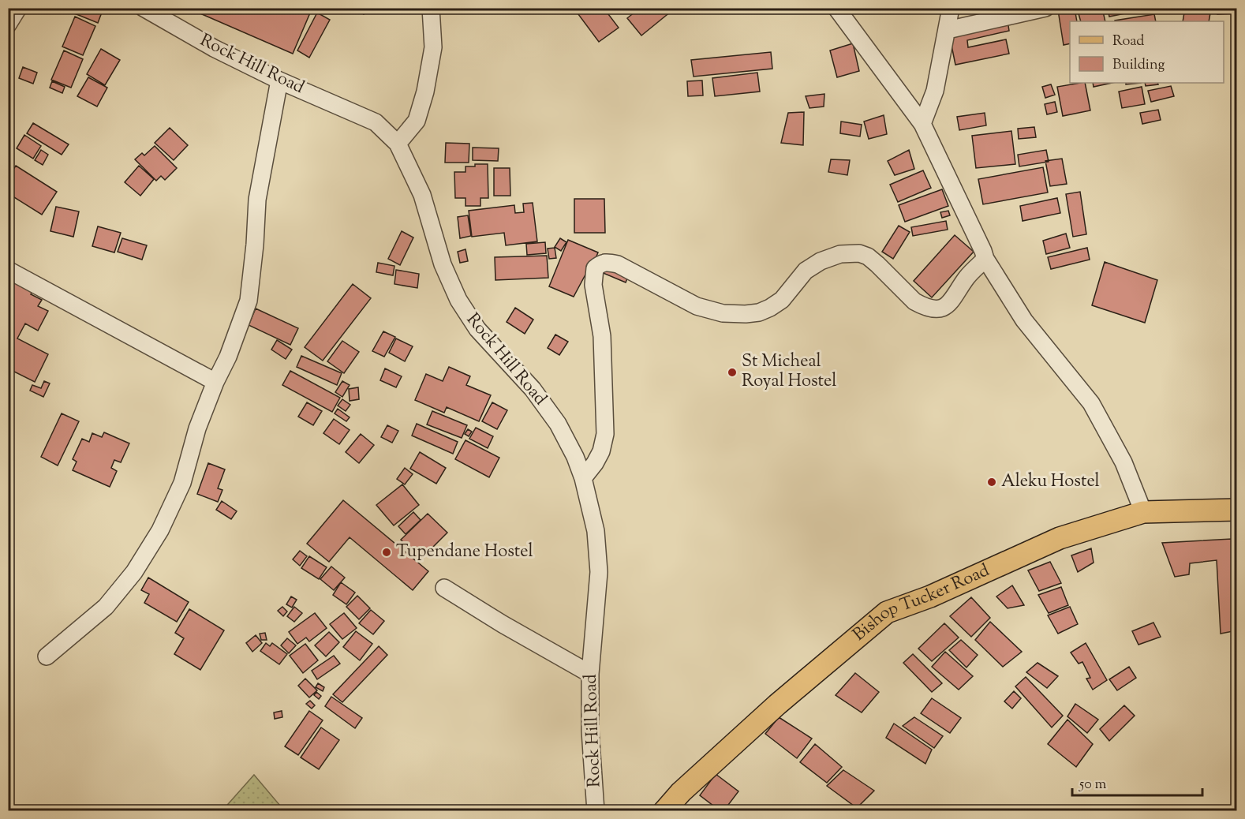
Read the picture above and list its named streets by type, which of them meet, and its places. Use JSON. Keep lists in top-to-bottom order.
{
  "streets": {
    "main road": ["Bishop Tucker Road"],
    "street": ["Rock Hill Road"]
  },
  "places": ["St Micheal Royal Hostel", "Aleku Hostel", "Tupendane Hostel"],
  "legend": ["Road", "Building"],
  "scale_bar": "50 m"
}
